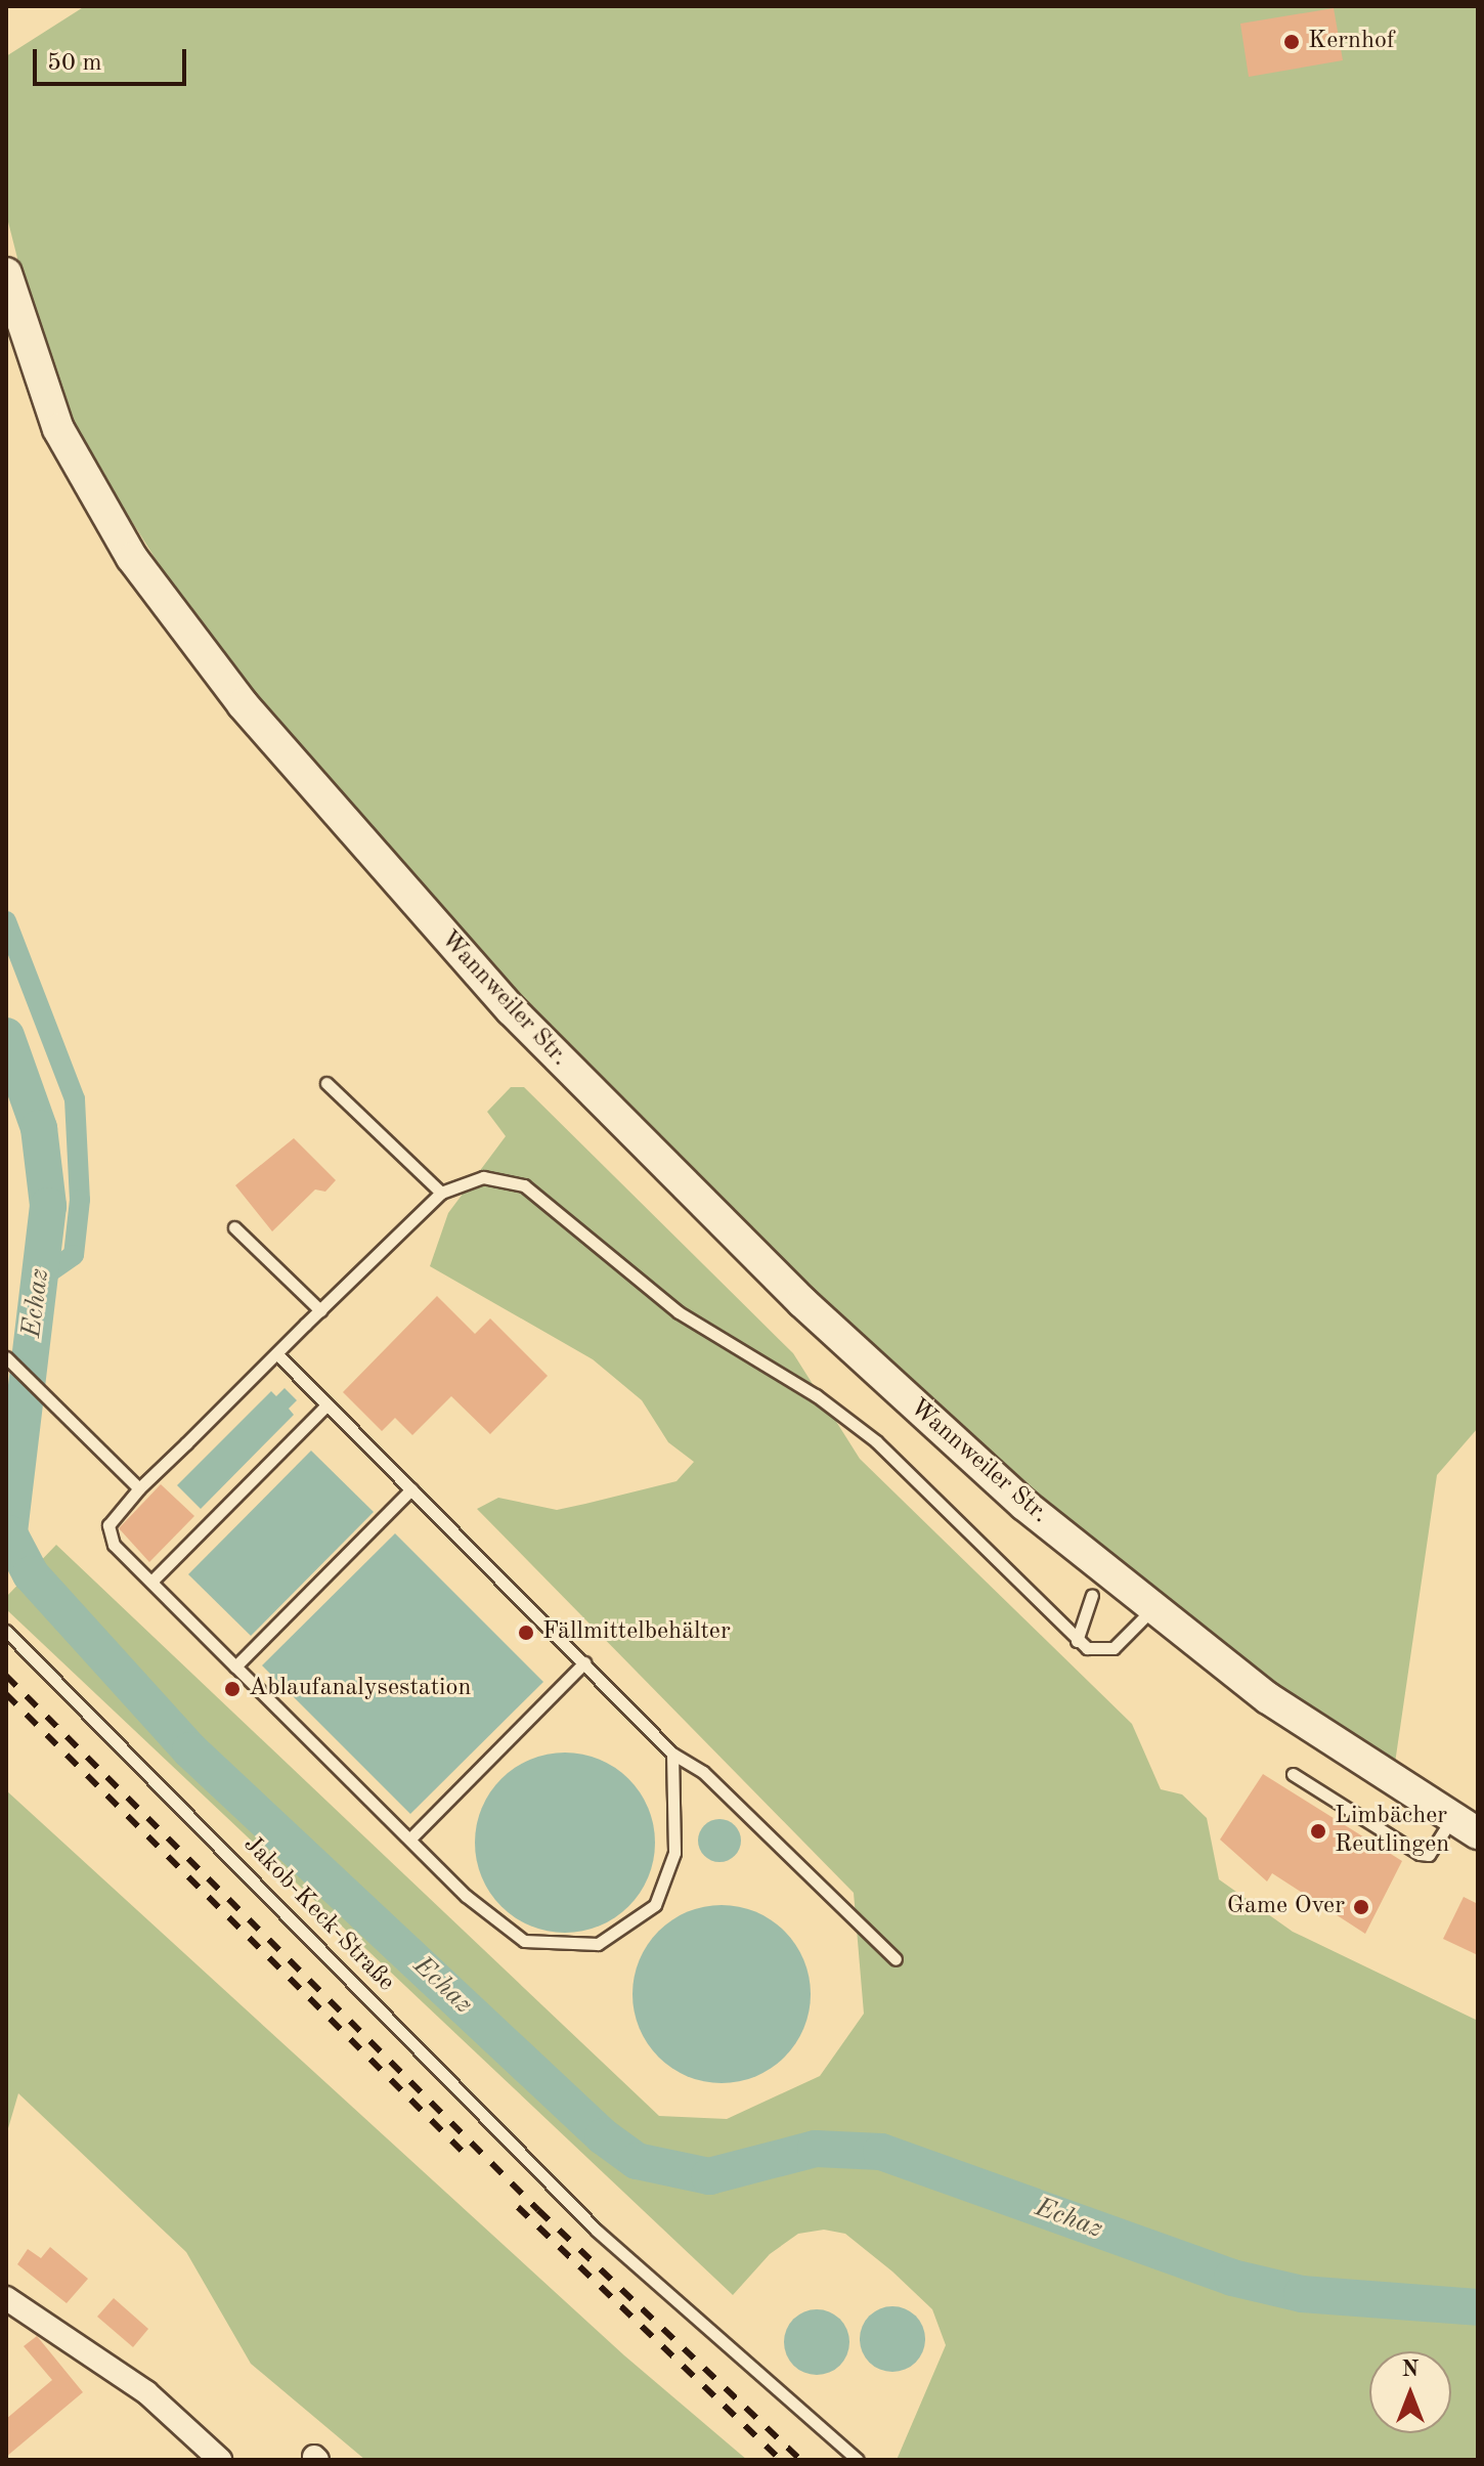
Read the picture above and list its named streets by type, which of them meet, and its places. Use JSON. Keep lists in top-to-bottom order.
{
  "streets": {
    "main road": ["Wannweiler Str."],
    "lane": ["Jakob-Keck-Straße"]
  },
  "water": ["Echaz"],
  "places": [
    "Kernhof",
    "Fällmittelbehälter",
    "Ablaufanalysestation",
    "Limbächer Reutlingen",
    "Game Over"
  ],
  "scale_bar": "50 m",
  "north": "top"
}
